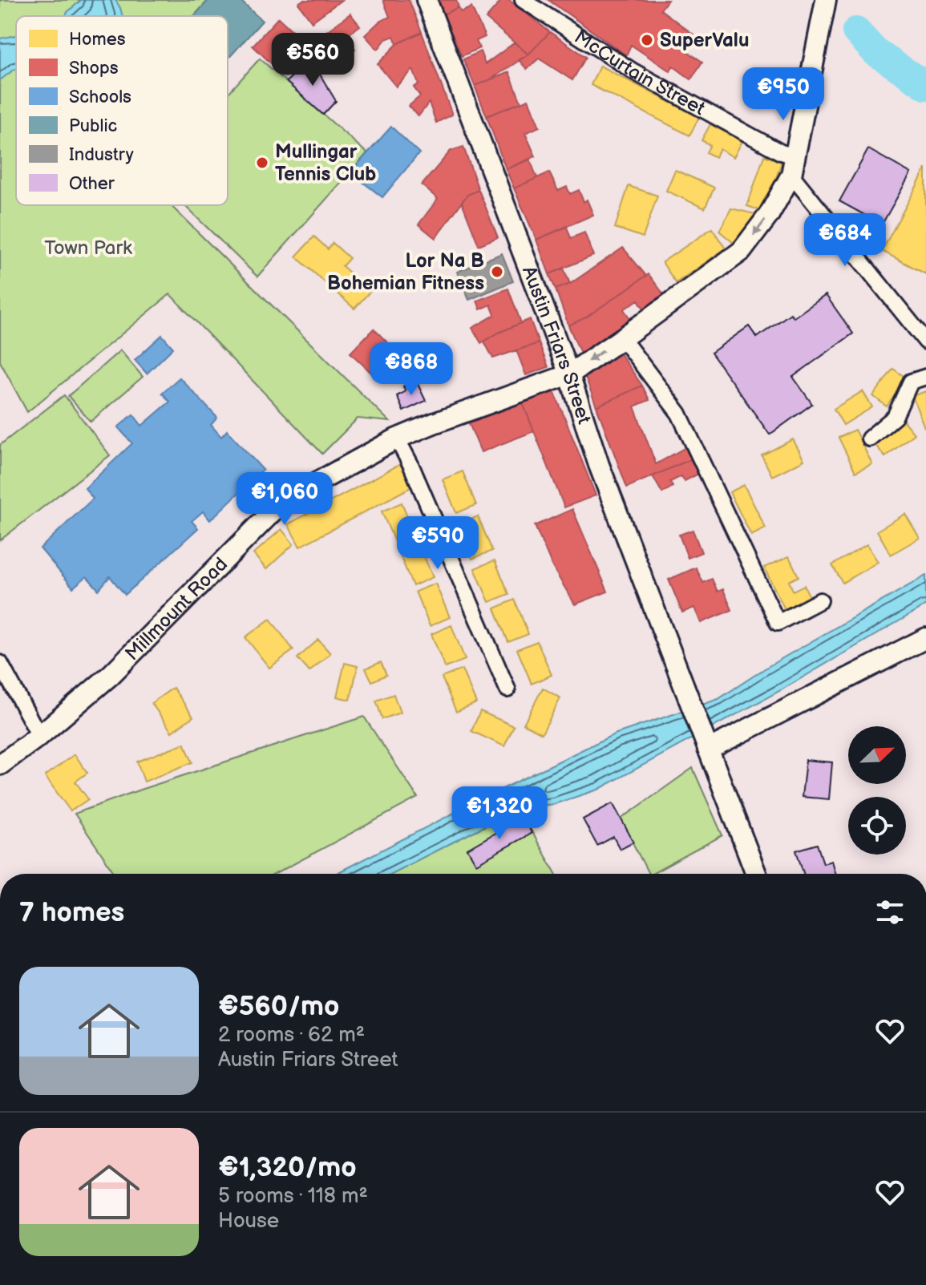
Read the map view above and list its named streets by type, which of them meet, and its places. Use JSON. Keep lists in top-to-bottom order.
{
  "streets": {
    "street": ["McCurtain Street", "Austin Friars Street", "Millmount Road"]
  },
  "crossings": [
    ["Austin Friars Street", "Millmount Road"]
  ],
  "parks": ["Town Park"],
  "places": ["SuperValu", "Mullingar Tennis Club", "Lor Na B Bohemian Fitness"],
  "legend": [
    "Homes",
    "Shops",
    "Schools",
    "Public",
    "Industry",
    "Other"
  ],
  "north": "top right",
  "page": {
    "price": [
      "€560",
      "€950",
      "€684",
      "€868",
      "€1,060",
      "€590",
      "€1,320"
    ],
    "heading": "7 homes",
    "list": [
      {
        "name": "€560/mo",
        "note": "2 rooms · 62 m² · Austin Friars Street"
      },
      {
        "name": "€1,320/mo",
        "note": "5 rooms · 118 m² · House"
      }
    ]
  }
}
